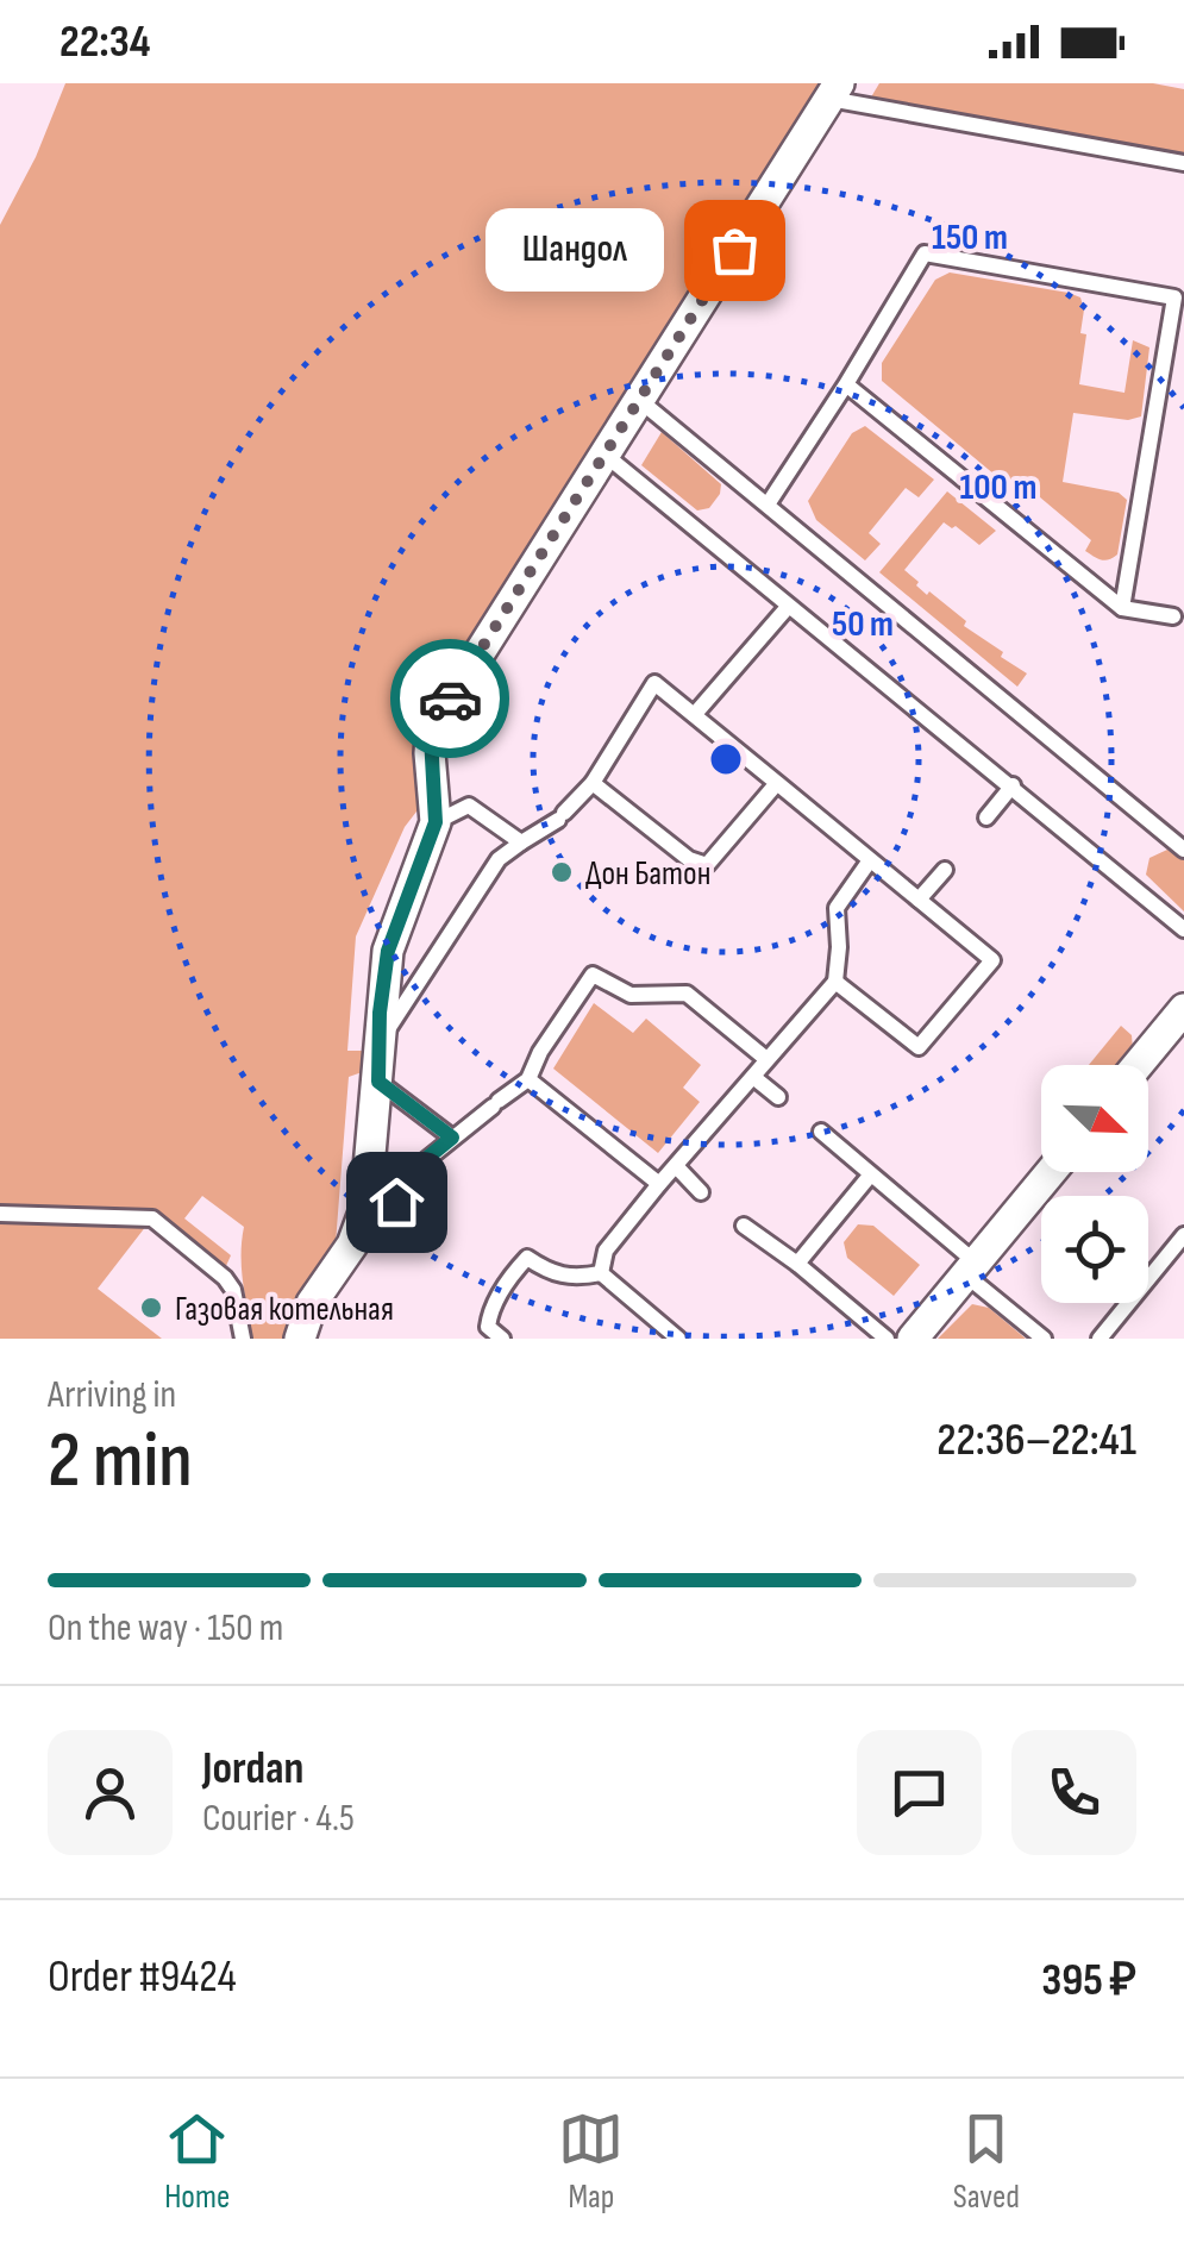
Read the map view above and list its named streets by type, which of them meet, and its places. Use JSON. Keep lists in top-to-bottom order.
{
  "places": ["Шандол", "Дон Батон", "Газовая котельная"],
  "north": "bottom right",
  "page": {
    "status": "22:34",
    "bubble": "Шандол",
    "heading": ["2 min", "Arriving in", "22:36–22:41"],
    "panel": [
      "Jordan",
      "Courier · 4.5",
      "Order #9424",
      "395 ₽"
    ],
    "bar": "On the way · 150 m",
    "tabs": ["Home", "Map", "Saved"]
  },
  "rings": ["150 m", "100 m", "50 m"]
}
